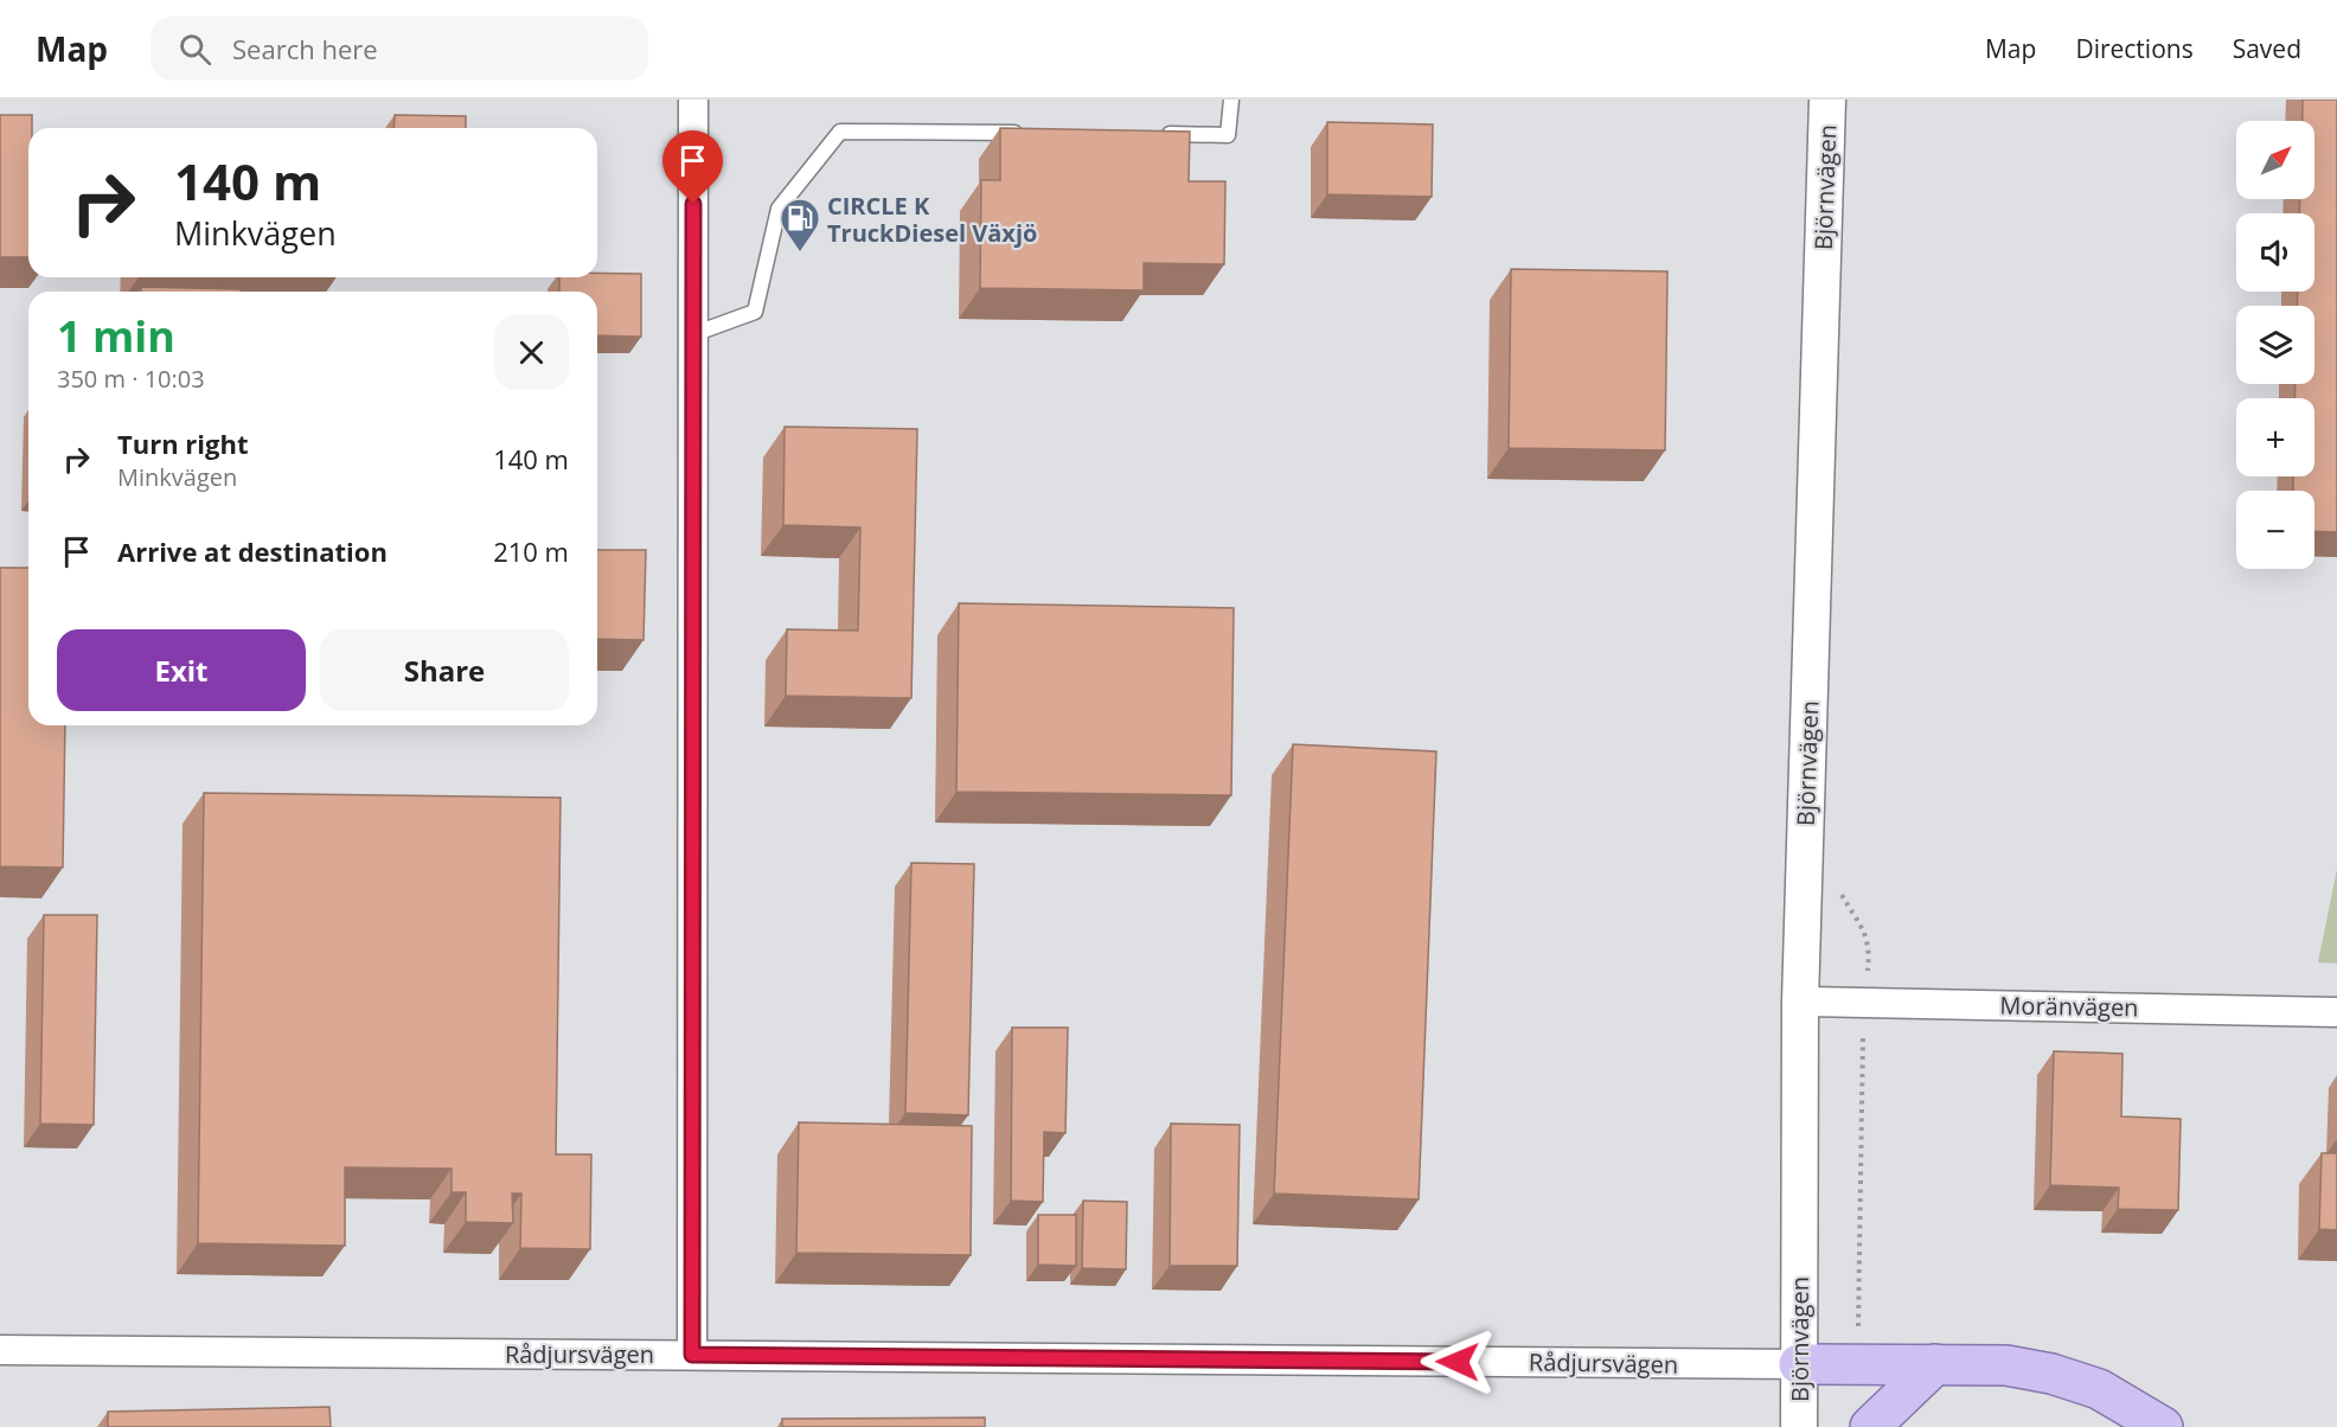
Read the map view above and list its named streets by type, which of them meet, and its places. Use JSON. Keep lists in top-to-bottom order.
{
  "streets": {
    "street": ["Björnvägen", "Moränvägen", "Rådjursvägen"]
  },
  "crossings": [
    ["Björnvägen", "Moränvägen"],
    ["Björnvägen", "Rådjursvägen"]
  ],
  "places": {
    "fuel station": ["CIRCLE K TruckDiesel Växjö"]
  },
  "north": "top right",
  "page": {
    "header": "Map",
    "search": "Search here",
    "nav": ["Map", "Directions", "Saved"],
    "map_buttons": ["+", "−"],
    "turn": ["140 m", "Minkvägen"],
    "heading": ["1 min", "350 m · 10:03"],
    "list": [
      {
        "name": "Turn right",
        "note": "Minkvägen",
        "value": "140 m"
      },
      {
        "name": "Arrive at destination",
        "value": "210 m"
      }
    ],
    "buttons": ["Exit", "Share"]
  }
}
